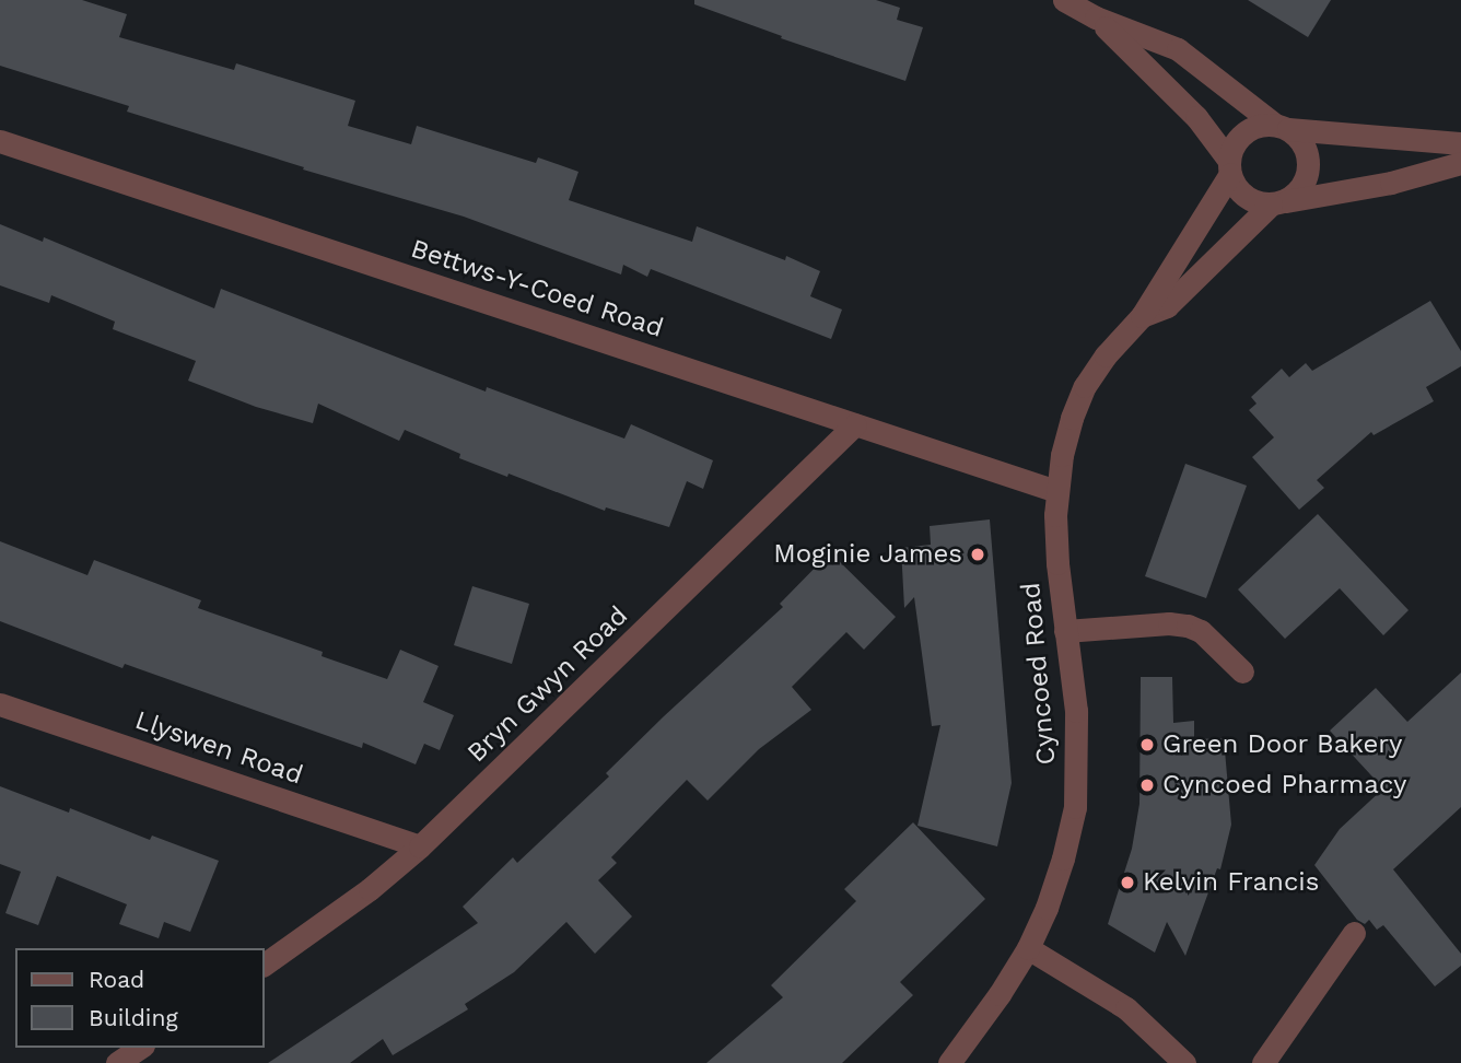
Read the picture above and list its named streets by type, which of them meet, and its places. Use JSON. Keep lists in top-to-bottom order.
{
  "streets": {
    "street": [
      "Bettws-Y-Coed Road",
      "Cyncoed Road",
      "Bryn Gwyn Road",
      "Llyswen Road"
    ]
  },
  "crossings": [
    ["Bettws-Y-Coed Road", "Cyncoed Road"],
    ["Bettws-Y-Coed Road", "Bryn Gwyn Road"],
    ["Bryn Gwyn Road", "Llyswen Road"]
  ],
  "places": [
    "Moginie James",
    "Green Door Bakery",
    "Cyncoed Pharmacy",
    "Kelvin Francis"
  ],
  "legend": ["Road", "Building"]
}
